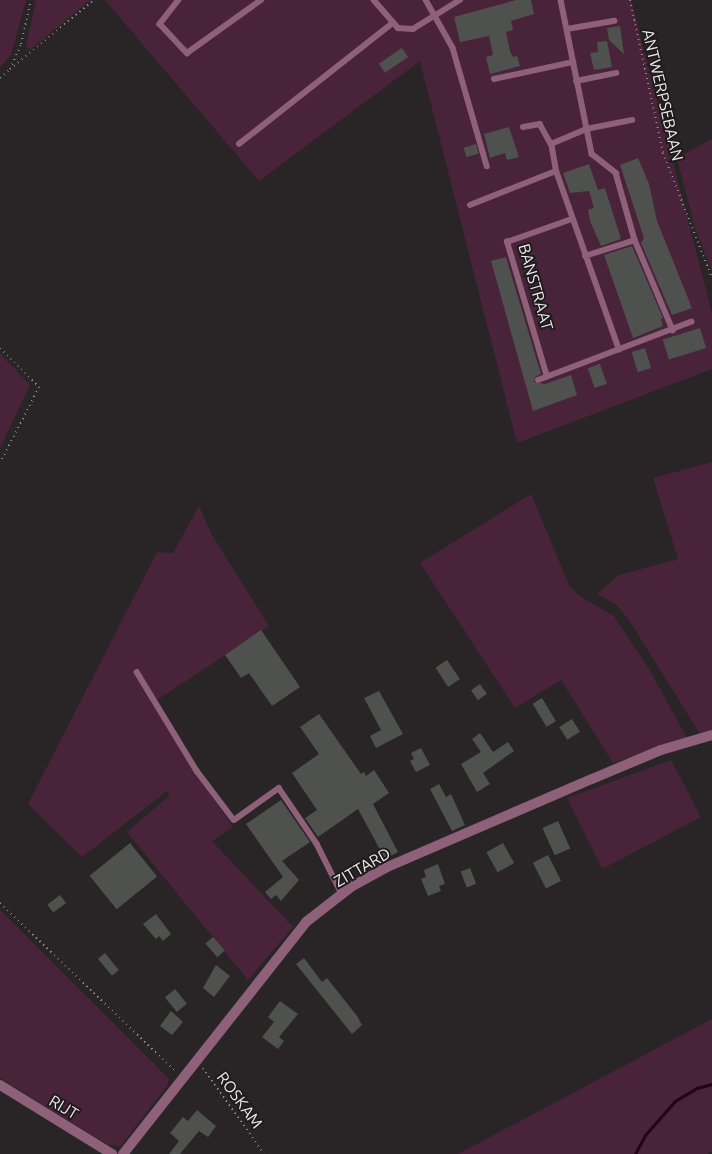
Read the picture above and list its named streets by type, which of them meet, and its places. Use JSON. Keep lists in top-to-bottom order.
{
  "streets": {
    "street": ["ZITTARD", "RIJT"],
    "lane": ["BANSTRAAT"],
    "path": ["ANTWERPSEBAAN", "ROSKAM"]
  },
  "crossings": [
    ["ZITTARD", "ROSKAM"]
  ]
}
